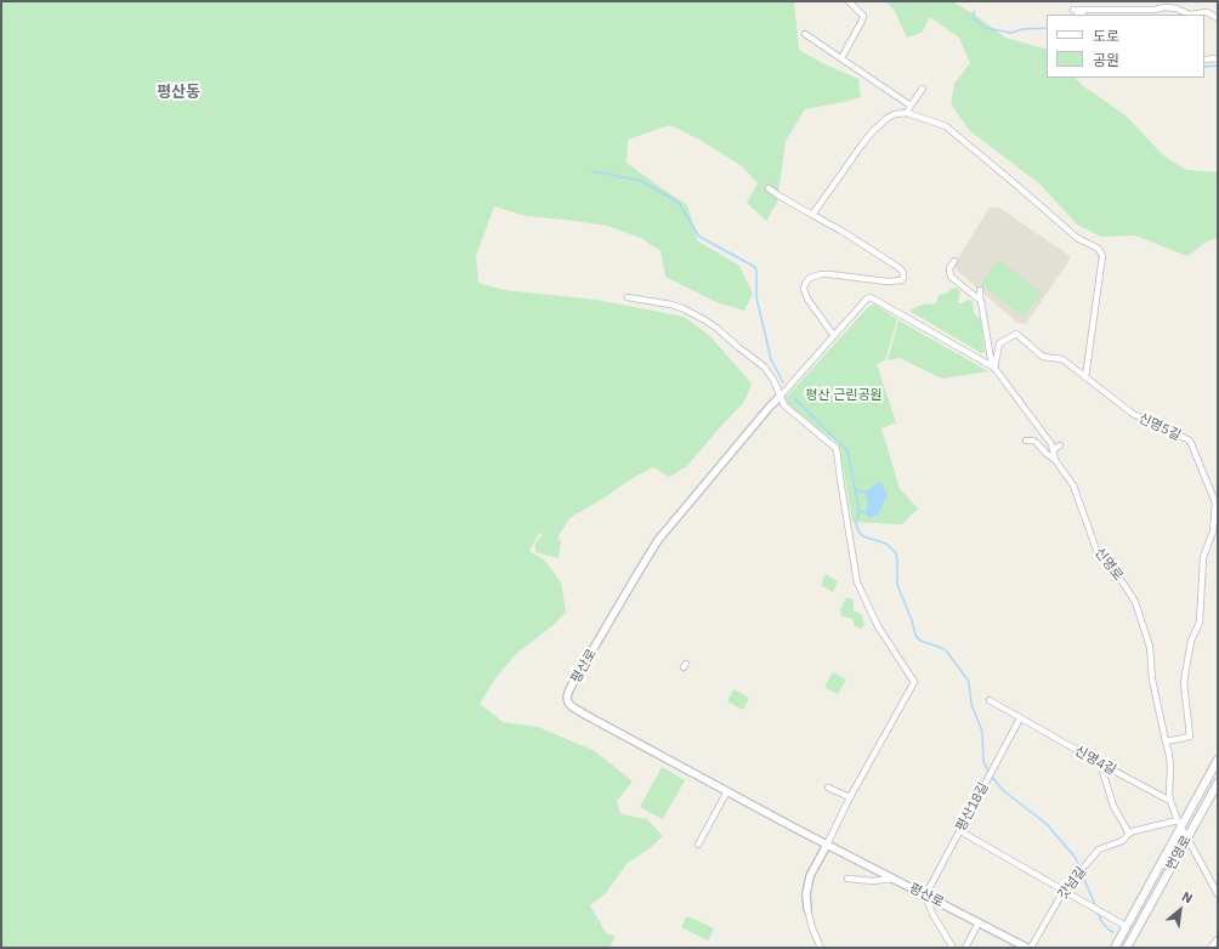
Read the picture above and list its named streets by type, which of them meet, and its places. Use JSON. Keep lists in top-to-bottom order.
{
  "streets": {
    "main road": ["번영로"],
    "street": [
      "신명5길",
      "신명로",
      "평산로",
      "신명4길",
      "평산18길",
      "갓넘길"
    ]
  },
  "crossings": [
    ["신명5길", "신명로"],
    ["신명로", "신명4길"],
    ["신명로", "번영로"],
    ["신명로", "갓넘길"],
    ["평산로", "평산18길"],
    ["신명4길", "평산18길"]
  ],
  "districts": ["평산동"],
  "parks": ["평산 근린공원"],
  "legend": ["도로", "공원"],
  "north": "top right"
}
